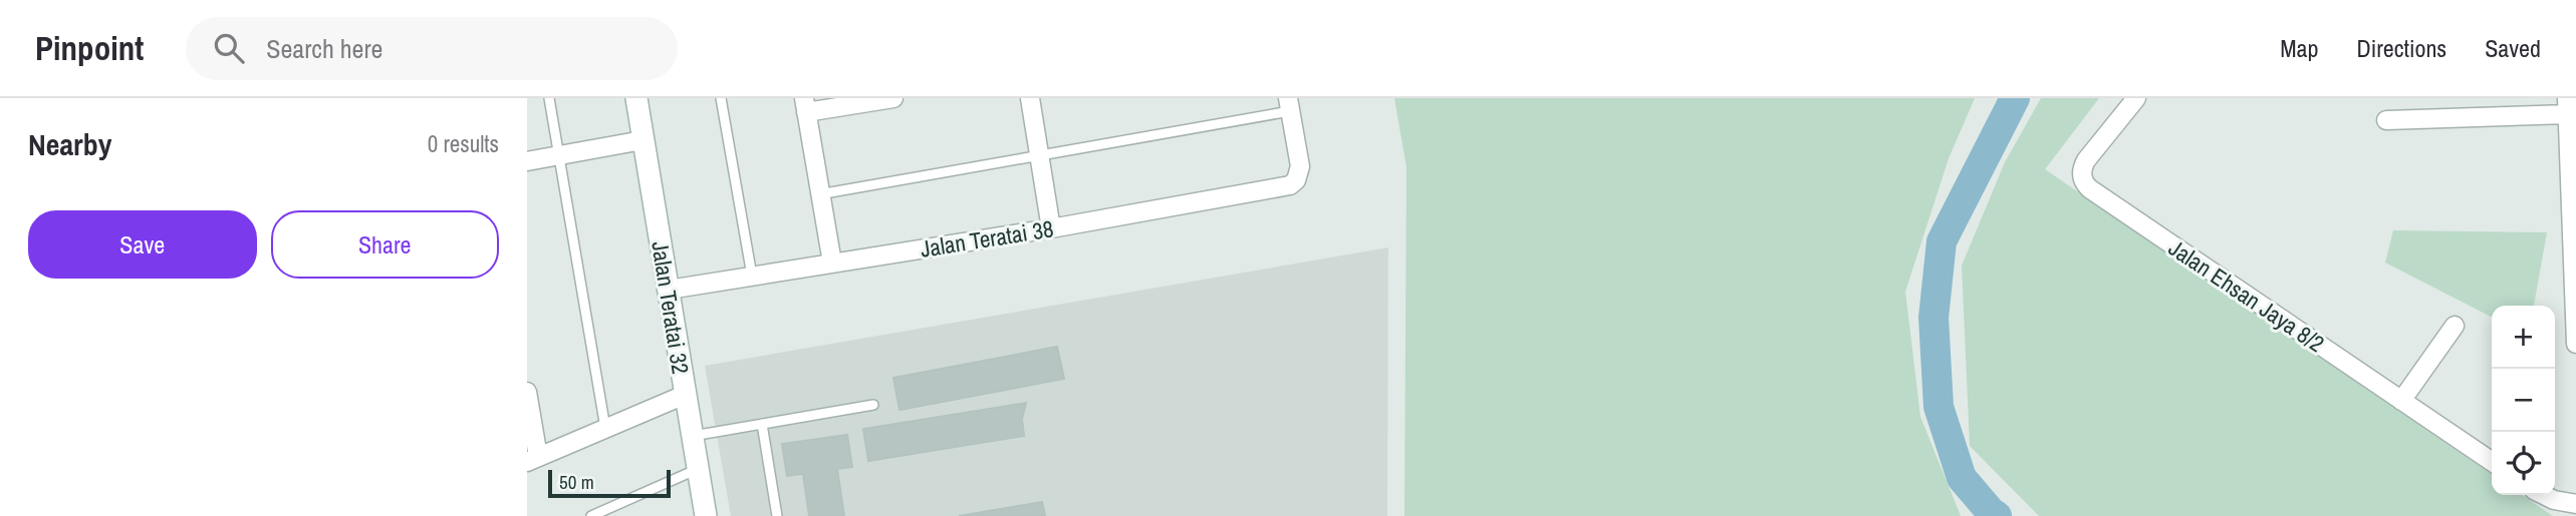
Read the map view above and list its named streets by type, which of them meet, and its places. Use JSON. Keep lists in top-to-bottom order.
{
  "streets": {
    "street": ["Jalan Teratai 38", "Jalan Ehsan Jaya 8/2", "Jalan Teratai 32"]
  },
  "crossings": [
    ["Jalan Teratai 38", "Jalan Teratai 32"]
  ],
  "scale_bar": "50 m",
  "page": {
    "header": "Pinpoint",
    "search": "Search here",
    "nav": ["Map", "Directions", "Saved"],
    "heading": ["Nearby", "0 results"],
    "buttons": ["Save", "Share"],
    "map_buttons": ["+", "−"],
    "scale": "50 m"
  }
}
